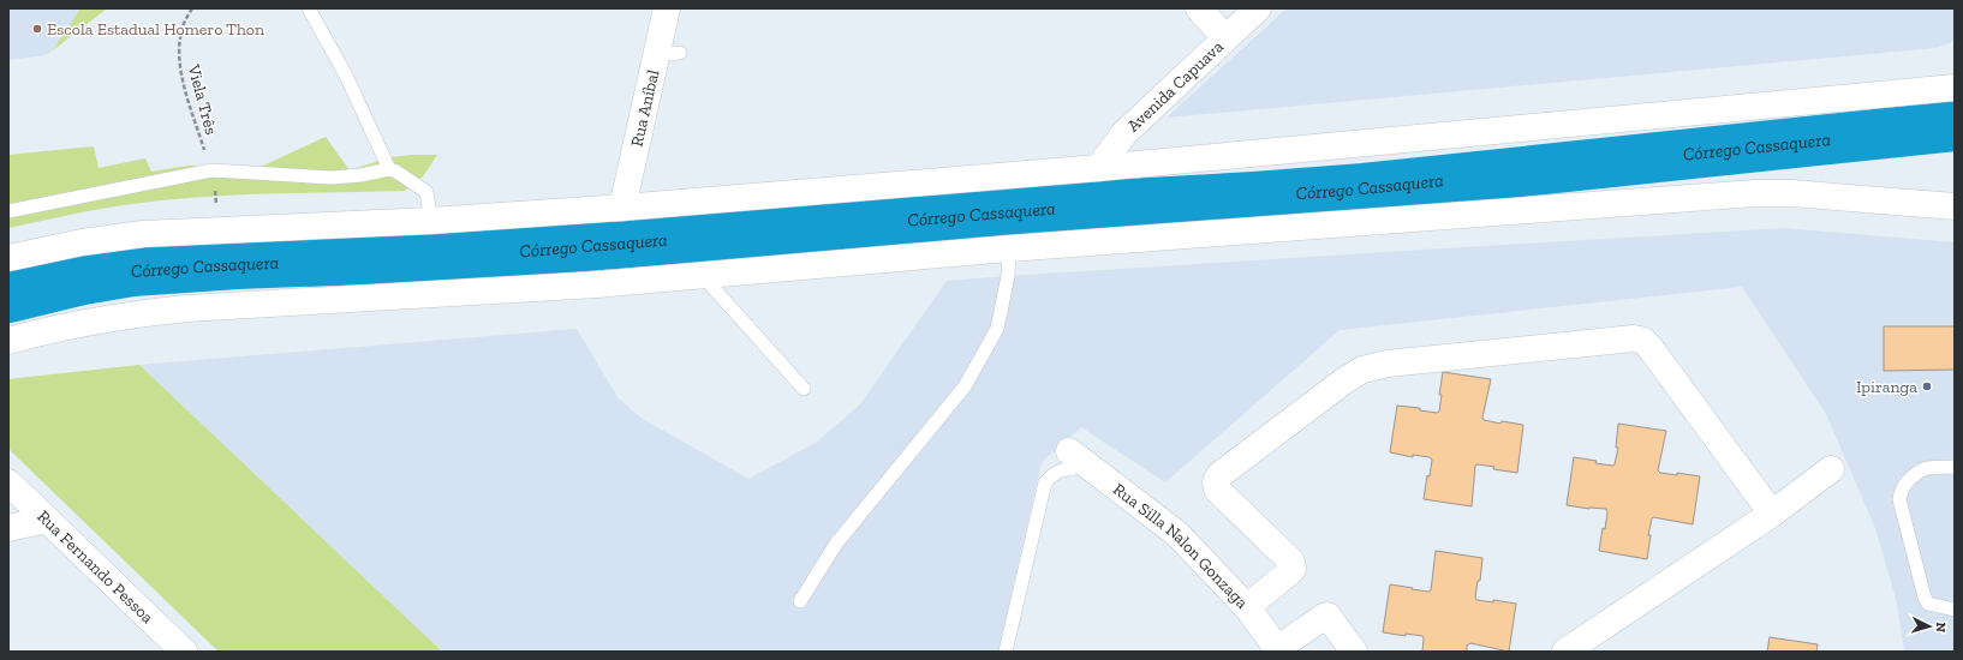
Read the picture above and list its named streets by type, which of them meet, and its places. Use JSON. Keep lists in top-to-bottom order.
{
  "streets": {
    "main road": [
      "Avenida Capuava",
      "Rua Aníbal",
      "Rua Silla Nalon Gonzaga",
      "Rua Fernando Pessoa"
    ],
    "path": ["Viela Três"]
  },
  "water": ["Córrego Cassaquera"],
  "places": ["Escola Estadual Homero Thon", "Ipiranga"],
  "north": "right"
}
